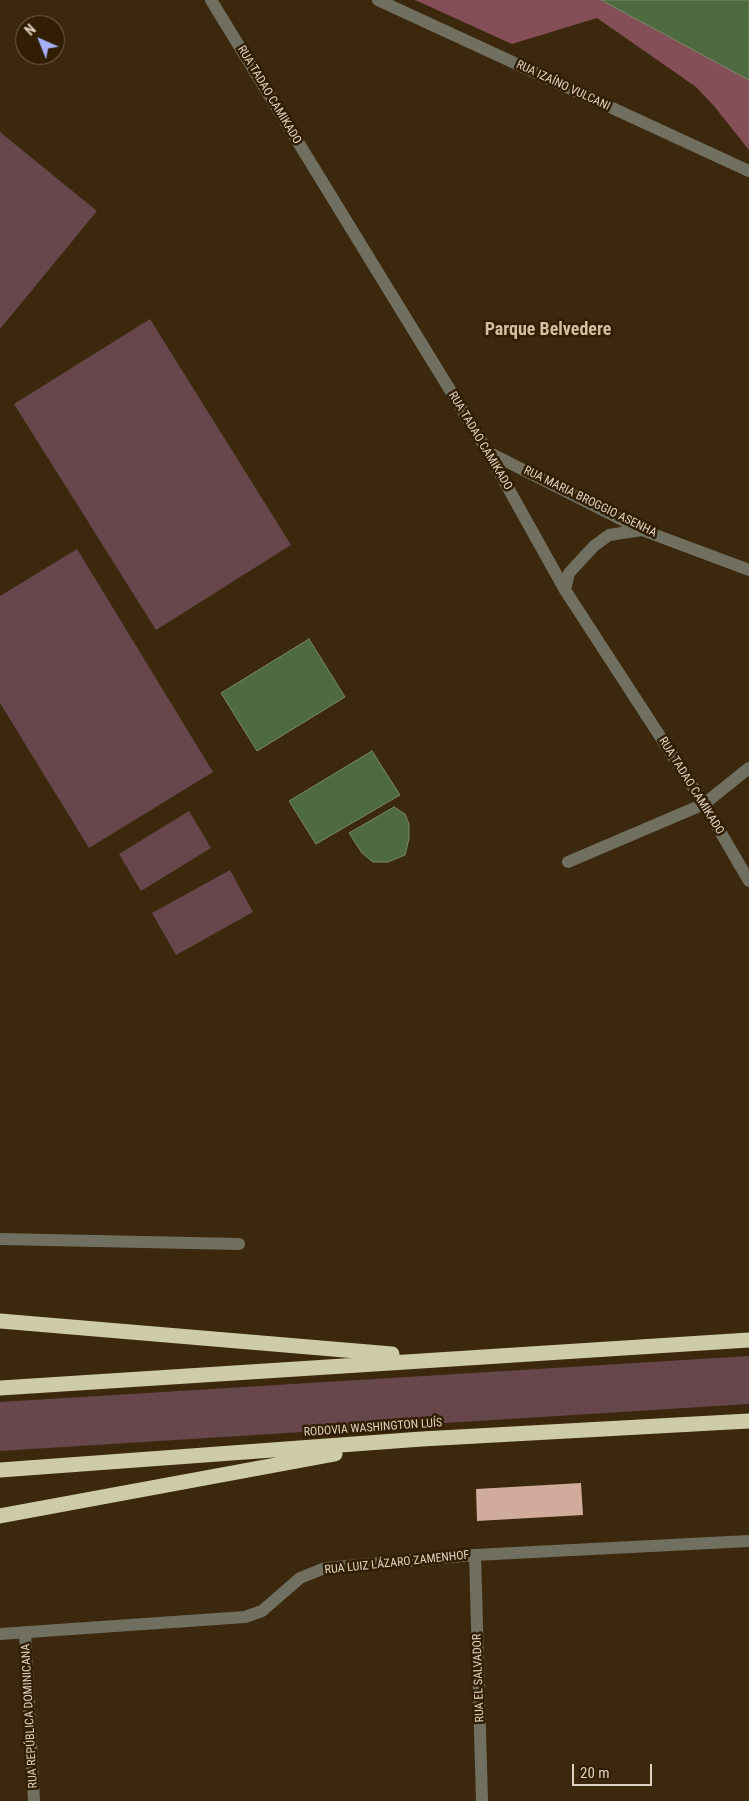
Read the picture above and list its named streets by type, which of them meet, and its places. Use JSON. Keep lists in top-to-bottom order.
{
  "streets": {
    "highway": ["RODOVIA WASHINGTON LUÍS"],
    "street": [
      "RUA IZAÍNO VULCANI",
      "RUA TADAO CAMIKADO",
      "RUA MARIA BROGGIO ASENHA",
      "RUA LUIZ LÁZARO ZAMENHOF",
      "RUA EL SALVADOR",
      "RUA REPÚBLICA DOMINICANA"
    ]
  },
  "crossings": [
    ["RUA TADAO CAMIKADO", "RUA MARIA BROGGIO ASENHA"],
    ["RUA LUIZ LÁZARO ZAMENHOF", "RUA EL SALVADOR"],
    ["RUA LUIZ LÁZARO ZAMENHOF", "RUA REPÚBLICA DOMINICANA"]
  ],
  "districts": ["Parque Belvedere"],
  "scale_bar": "20 m",
  "north": "top left"
}
